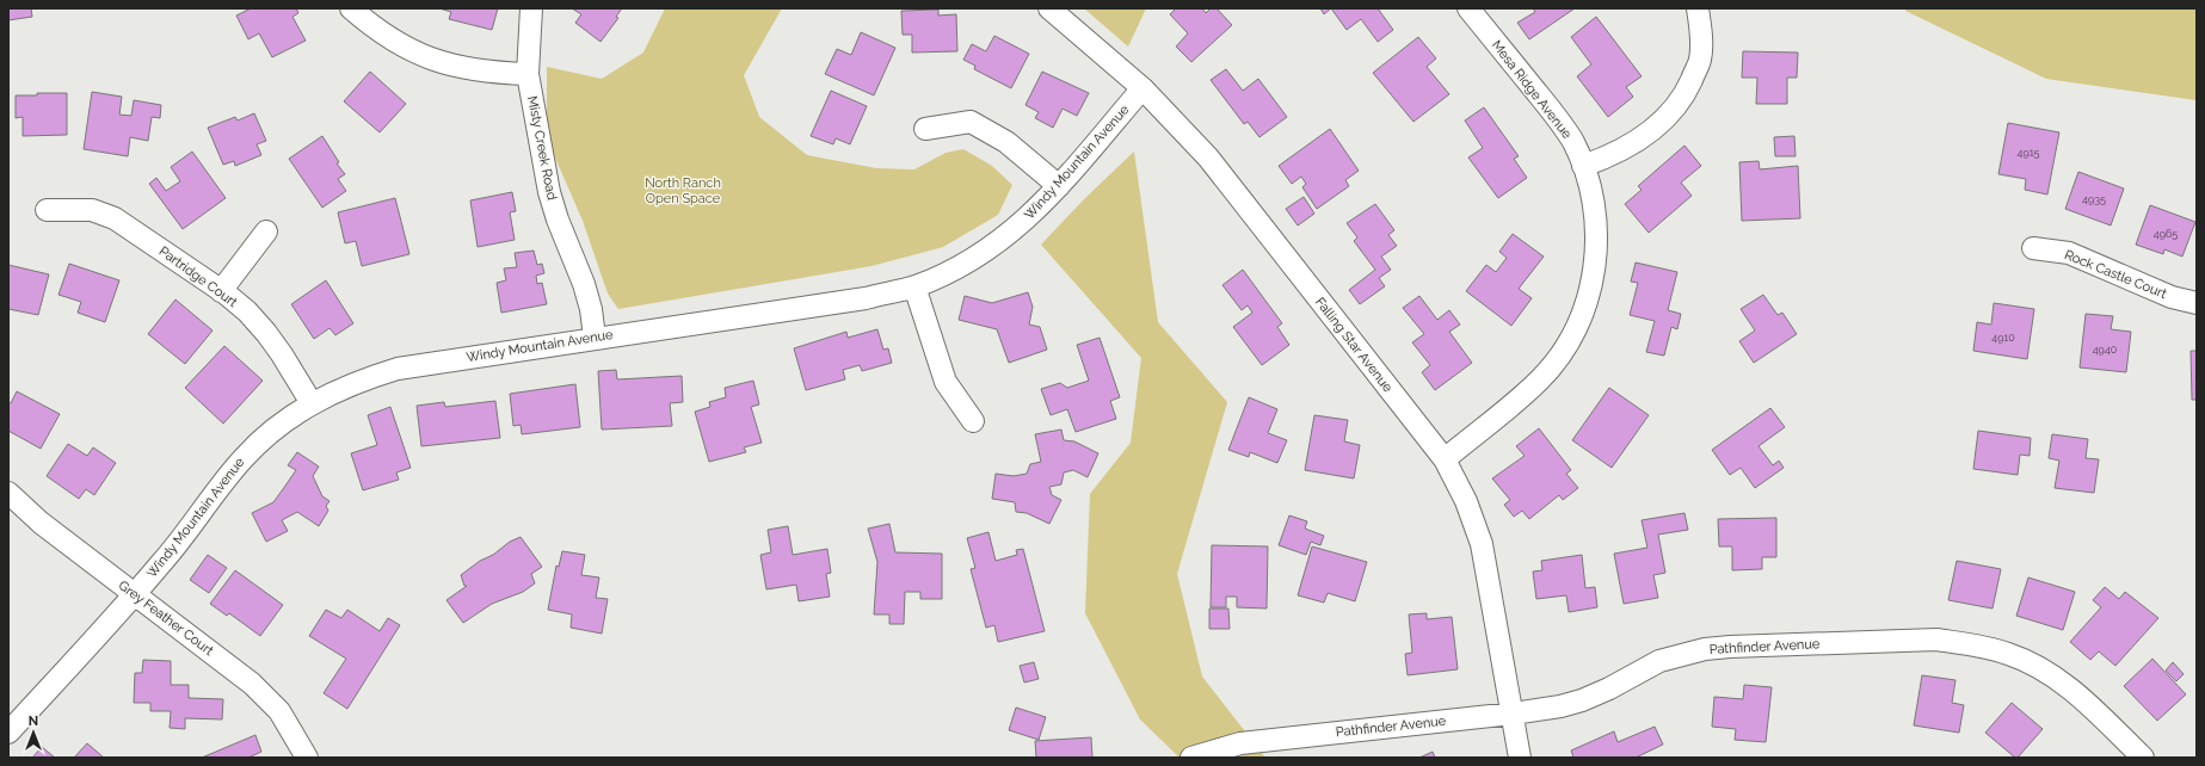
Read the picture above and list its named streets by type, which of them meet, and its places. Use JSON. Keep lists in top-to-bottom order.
{
  "streets": {
    "street": [
      "Mesa Ridge Avenue",
      "Misty Creek Road",
      "Windy Mountain Avenue",
      "Rock Castle Court",
      "Partridge Court",
      "Falling Star Avenue",
      "Grey Feather Court",
      "Pathfinder Avenue"
    ]
  },
  "crossings": [
    ["Mesa Ridge Avenue", "Falling Star Avenue"],
    ["Misty Creek Road", "Windy Mountain Avenue"],
    ["Windy Mountain Avenue", "Partridge Court"],
    ["Windy Mountain Avenue", "Falling Star Avenue"],
    ["Windy Mountain Avenue", "Grey Feather Court"],
    ["Falling Star Avenue", "Pathfinder Avenue"]
  ],
  "parks": ["North Ranch Open Space"],
  "house_numbers": [
    "4915",
    "4935",
    "4965",
    "4910",
    "4940"
  ],
  "north": "top"
}
